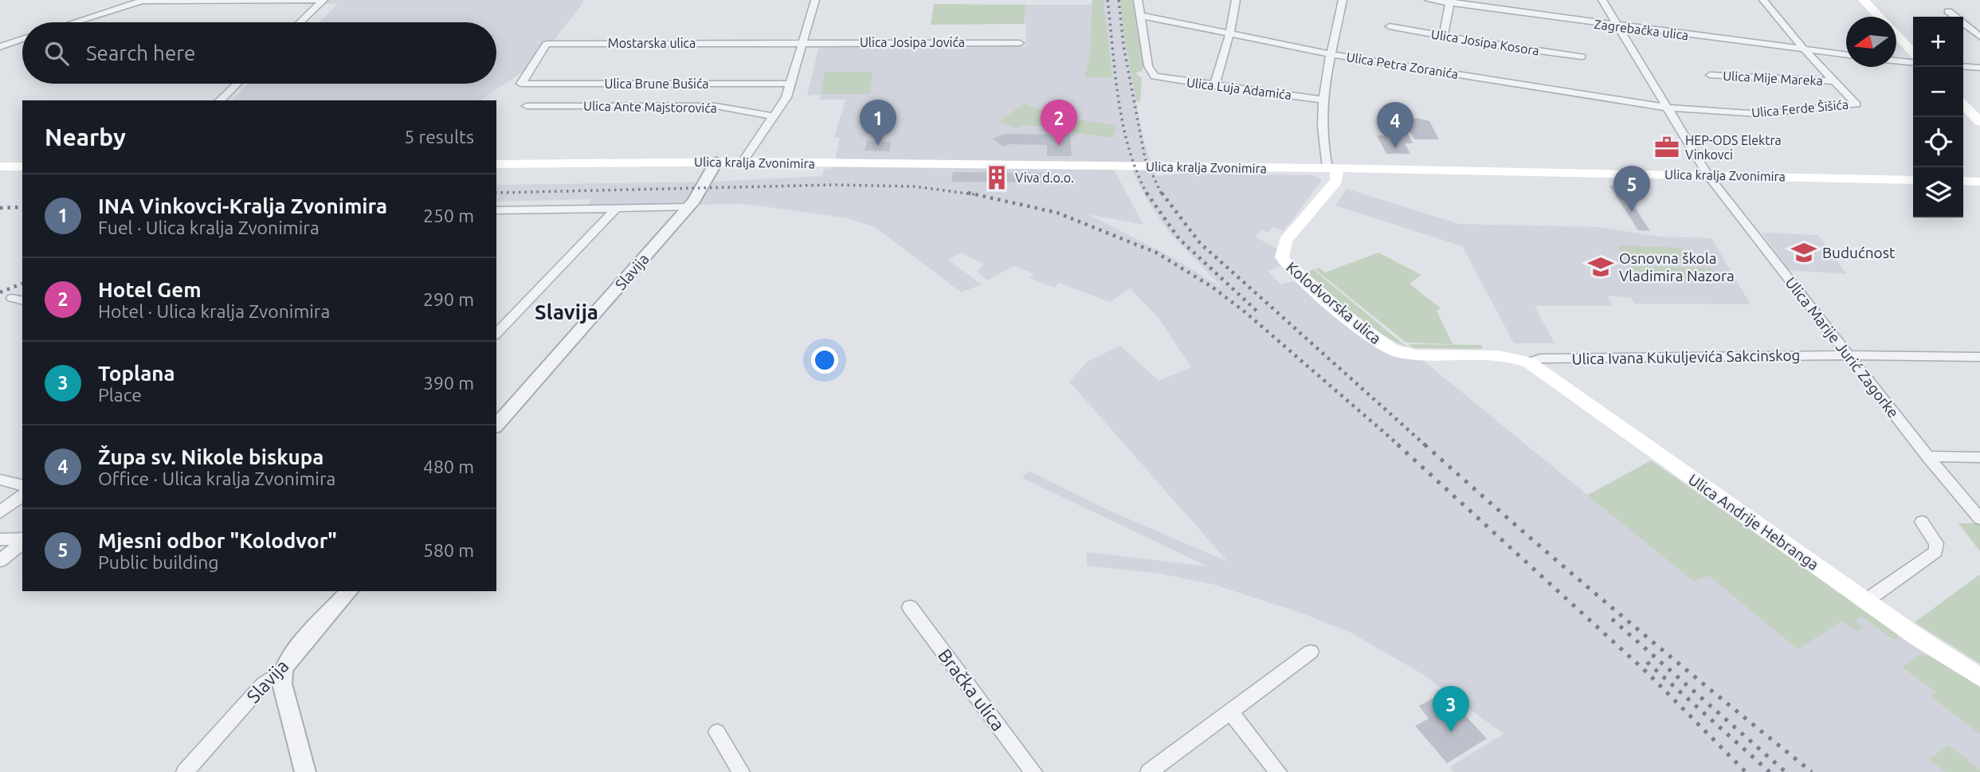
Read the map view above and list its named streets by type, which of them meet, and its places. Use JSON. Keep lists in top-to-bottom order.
{
  "streets": {
    "main road": [
      "Ulica kralja Zvonimira",
      "Kolodvorska ulica",
      "Ulica Ivana Kukuljevića Sakcinskog",
      "Ulica Andrije Hebranga"
    ],
    "street": [
      "Zagrebačka ulica",
      "Ulica Josipa Jovića",
      "Ulica Josipa Kosora",
      "Mostarska ulica",
      "Ulica Petra Zoranića",
      "Ulica Mije Mareka",
      "Ulica Brune Bušića",
      "Ulica Luja Adamića",
      "Ulica Ante Majstorovića",
      "Ulica Ferde Šišića",
      "Slavija",
      "Ulica Marije Jurić Zagorke",
      "Bračka ulica"
    ]
  },
  "crossings": [
    ["Zagrebačka ulica", "Ulica Ferde Šišića"],
    ["Zagrebačka ulica", "Ulica Marije Jurić Zagorke"],
    ["Ulica Josipa Jovića", "Mostarska ulica"],
    ["Mostarska ulica", "Ulica Brune Bušića"],
    ["Ulica Petra Zoranića", "Ulica Luja Adamića"],
    ["Ulica Petra Zoranića", "Ulica Ferde Šišića"],
    ["Ulica Petra Zoranića", "Ulica Marije Jurić Zagorke"],
    ["Ulica Mije Mareka", "Ulica Ferde Šišića"],
    ["Ulica Ferde Šišića", "Ulica Marije Jurić Zagorke"],
    ["Ulica kralja Zvonimira", "Slavija"],
    ["Ulica kralja Zvonimira", "Kolodvorska ulica"],
    ["Ulica kralja Zvonimira", "Ulica Marije Jurić Zagorke"],
    ["Kolodvorska ulica", "Ulica Ivana Kukuljevića Sakcinskog"],
    ["Ulica Marije Jurić Zagorke", "Ulica Ivana Kukuljevića Sakcinskog"],
    ["Ulica Ivana Kukuljevića Sakcinskog", "Ulica Andrije Hebranga"]
  ],
  "districts": ["Slavija"],
  "places": {
    "office": ["HEP-ODS Elektra Vinkovci"],
    "building": ["Viva d.o.o."],
    "school or university": ["Budućnost", "Osnovna škola Vladimira Nazora"]
  },
  "north": "left",
  "page": {
    "map_buttons": ["+", "−"],
    "search": "Search here",
    "pins": [
      "1",
      "2",
      "4",
      "5",
      "3"
    ],
    "heading": ["Nearby", "5 results"],
    "list": [
      {
        "mark": "1",
        "name": "INA Vinkovci-Kralja Zvonimira",
        "note": "Fuel · Ulica kralja Zvonimira",
        "value": "250 m"
      },
      {
        "mark": "2",
        "name": "Hotel Gem",
        "note": "Hotel · Ulica kralja Zvonimira",
        "value": "290 m"
      },
      {
        "mark": "3",
        "name": "Toplana",
        "note": "Place",
        "value": "390 m"
      },
      {
        "mark": "4",
        "name": "Župa sv. Nikole biskupa",
        "note": "Office · Ulica kralja Zvonimira",
        "value": "480 m"
      },
      {
        "mark": "5",
        "name": "Mjesni odbor \"Kolodvor\"",
        "note": "Public building",
        "value": "580 m"
      }
    ]
  }
}
